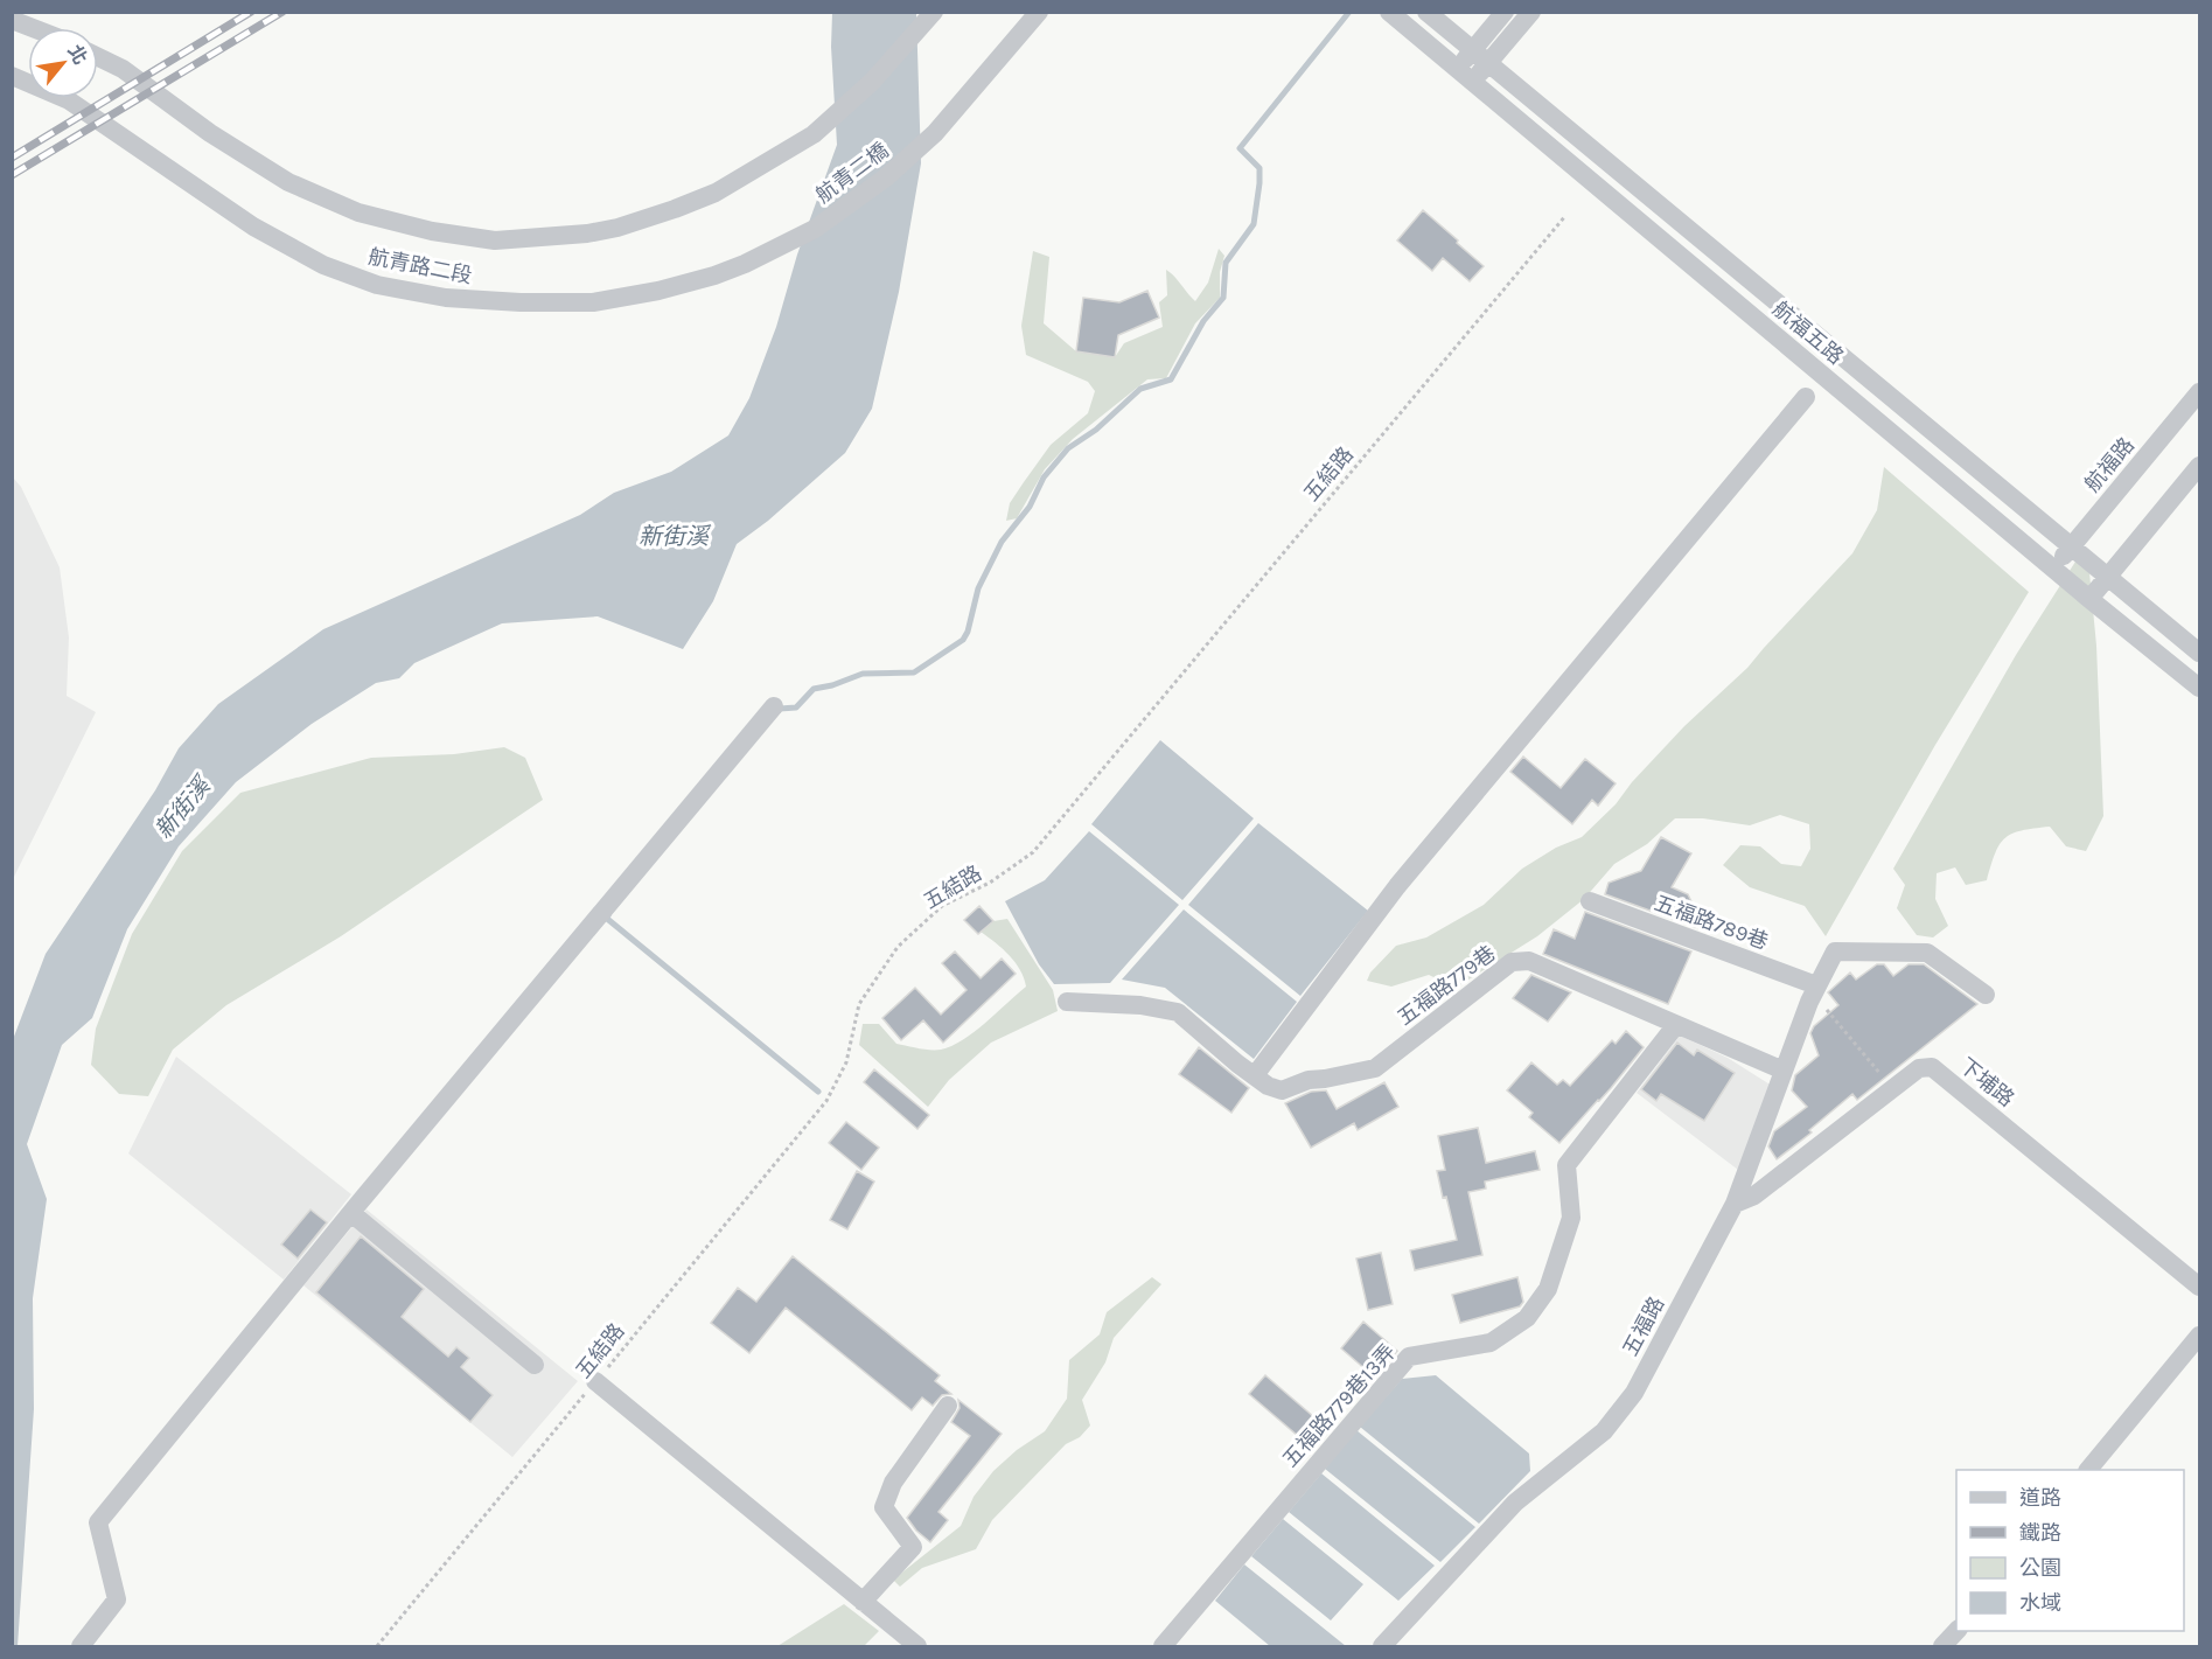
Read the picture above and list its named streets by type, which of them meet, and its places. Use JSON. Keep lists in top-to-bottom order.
{
  "streets": {
    "street": [
      "航青二橋",
      "航青路二段",
      "航福五路",
      "航福路",
      "五福路789巷",
      "五福路779巷",
      "下埔路",
      "五福路",
      "五福路779巷13弄"
    ],
    "path": ["五結路"]
  },
  "crossings": [
    ["航青二橋", "航青路二段"],
    ["航福五路", "航福路"],
    ["五福路789巷", "五福路"],
    ["五福路779巷", "五福路"],
    ["五福路779巷", "五福路779巷13弄"],
    ["下埔路", "五福路"]
  ],
  "water": ["新街溪"],
  "legend": [
    "道路",
    "鐵路",
    "公園",
    "水域"
  ],
  "north": "top right"
}
